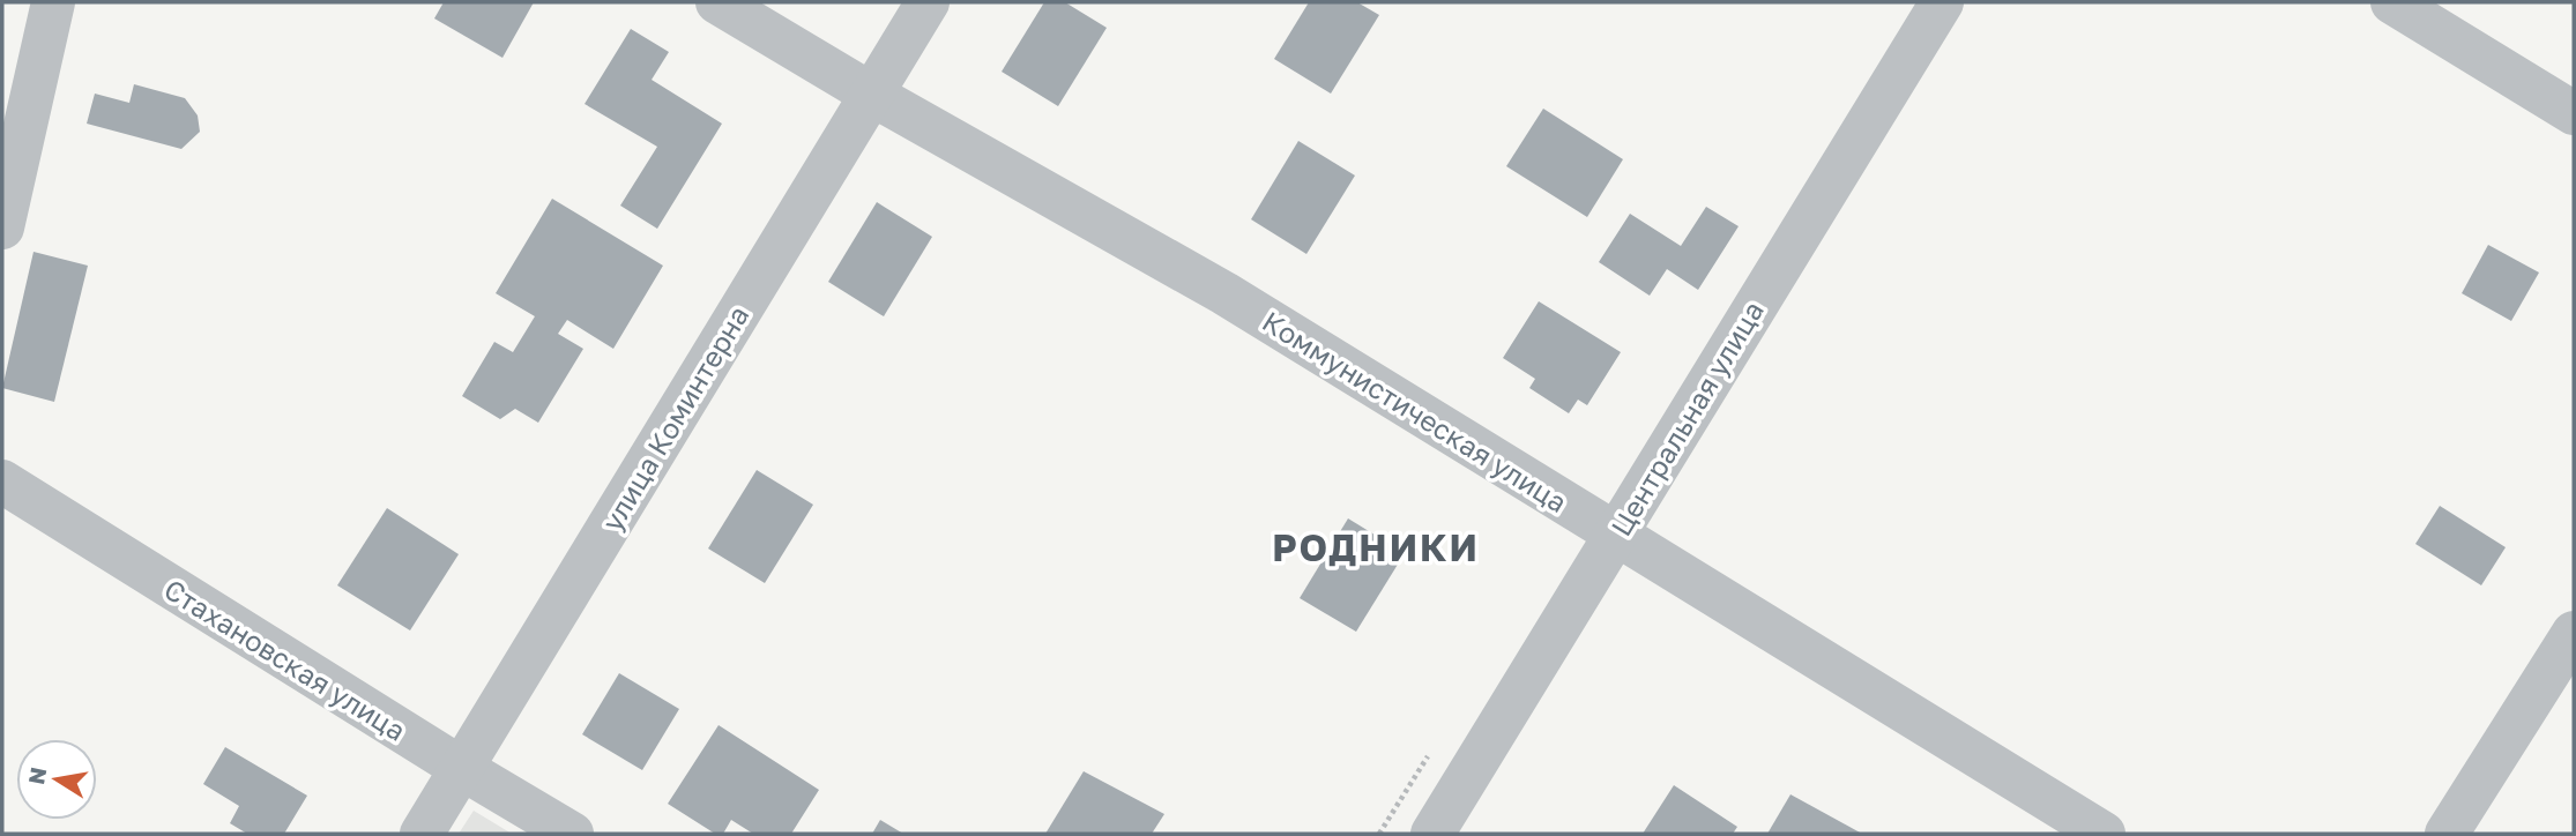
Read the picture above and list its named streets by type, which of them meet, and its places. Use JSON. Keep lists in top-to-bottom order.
{
  "streets": {
    "street": [
      "Коммунистическая улица",
      "улица Коминтерна",
      "Центральная улица",
      "Стахановская улица"
    ]
  },
  "crossings": [
    ["Коммунистическая улица", "улица Коминтерна"],
    ["Коммунистическая улица", "Центральная улица"],
    ["улица Коминтерна", "Стахановская улица"]
  ],
  "districts": ["РОДНИКИ"],
  "north": "left"
}
